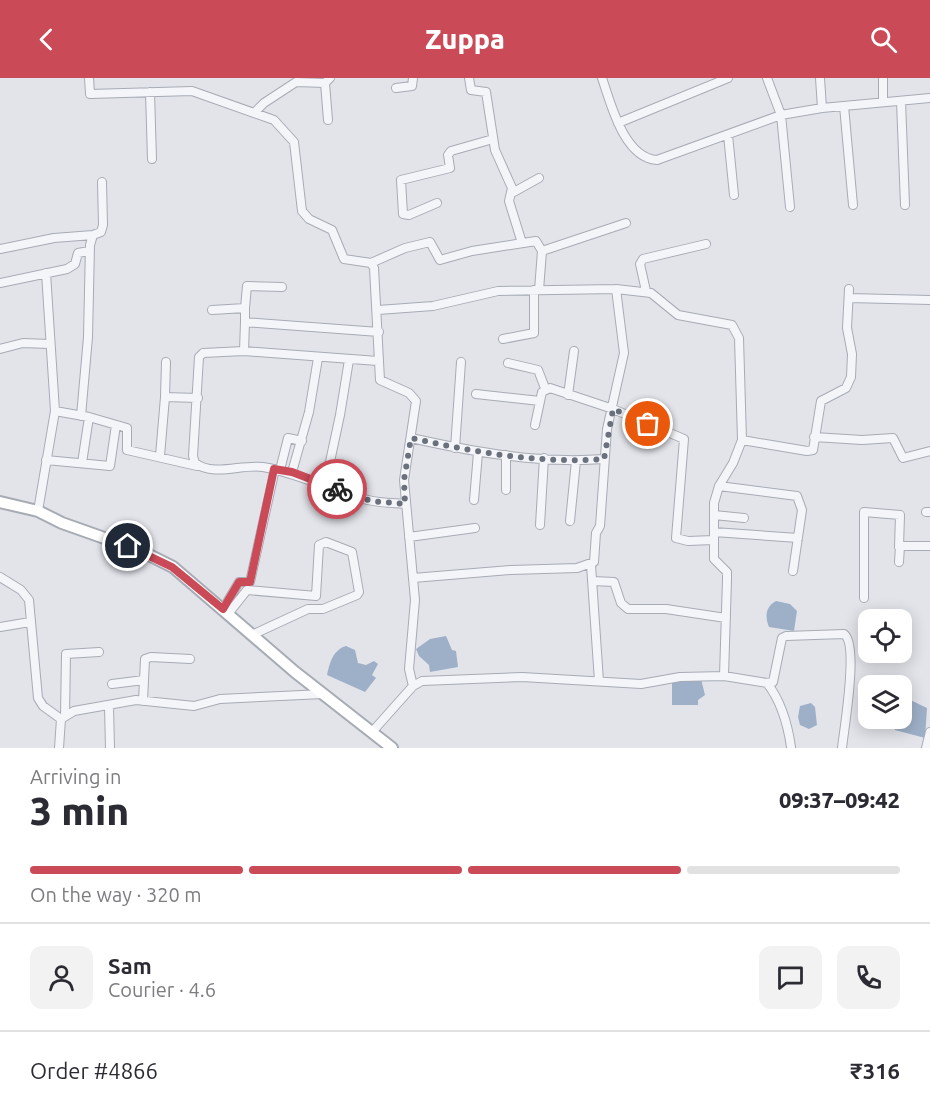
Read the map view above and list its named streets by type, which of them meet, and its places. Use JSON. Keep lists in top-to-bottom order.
{
  "page": {
    "header": "Zuppa",
    "heading": ["3 min", "Arriving in", "09:37–09:42"],
    "panel": [
      "Sam",
      "Courier · 4.6",
      "Order #4866",
      "₹316"
    ],
    "bar": "On the way · 320 m"
  }
}
